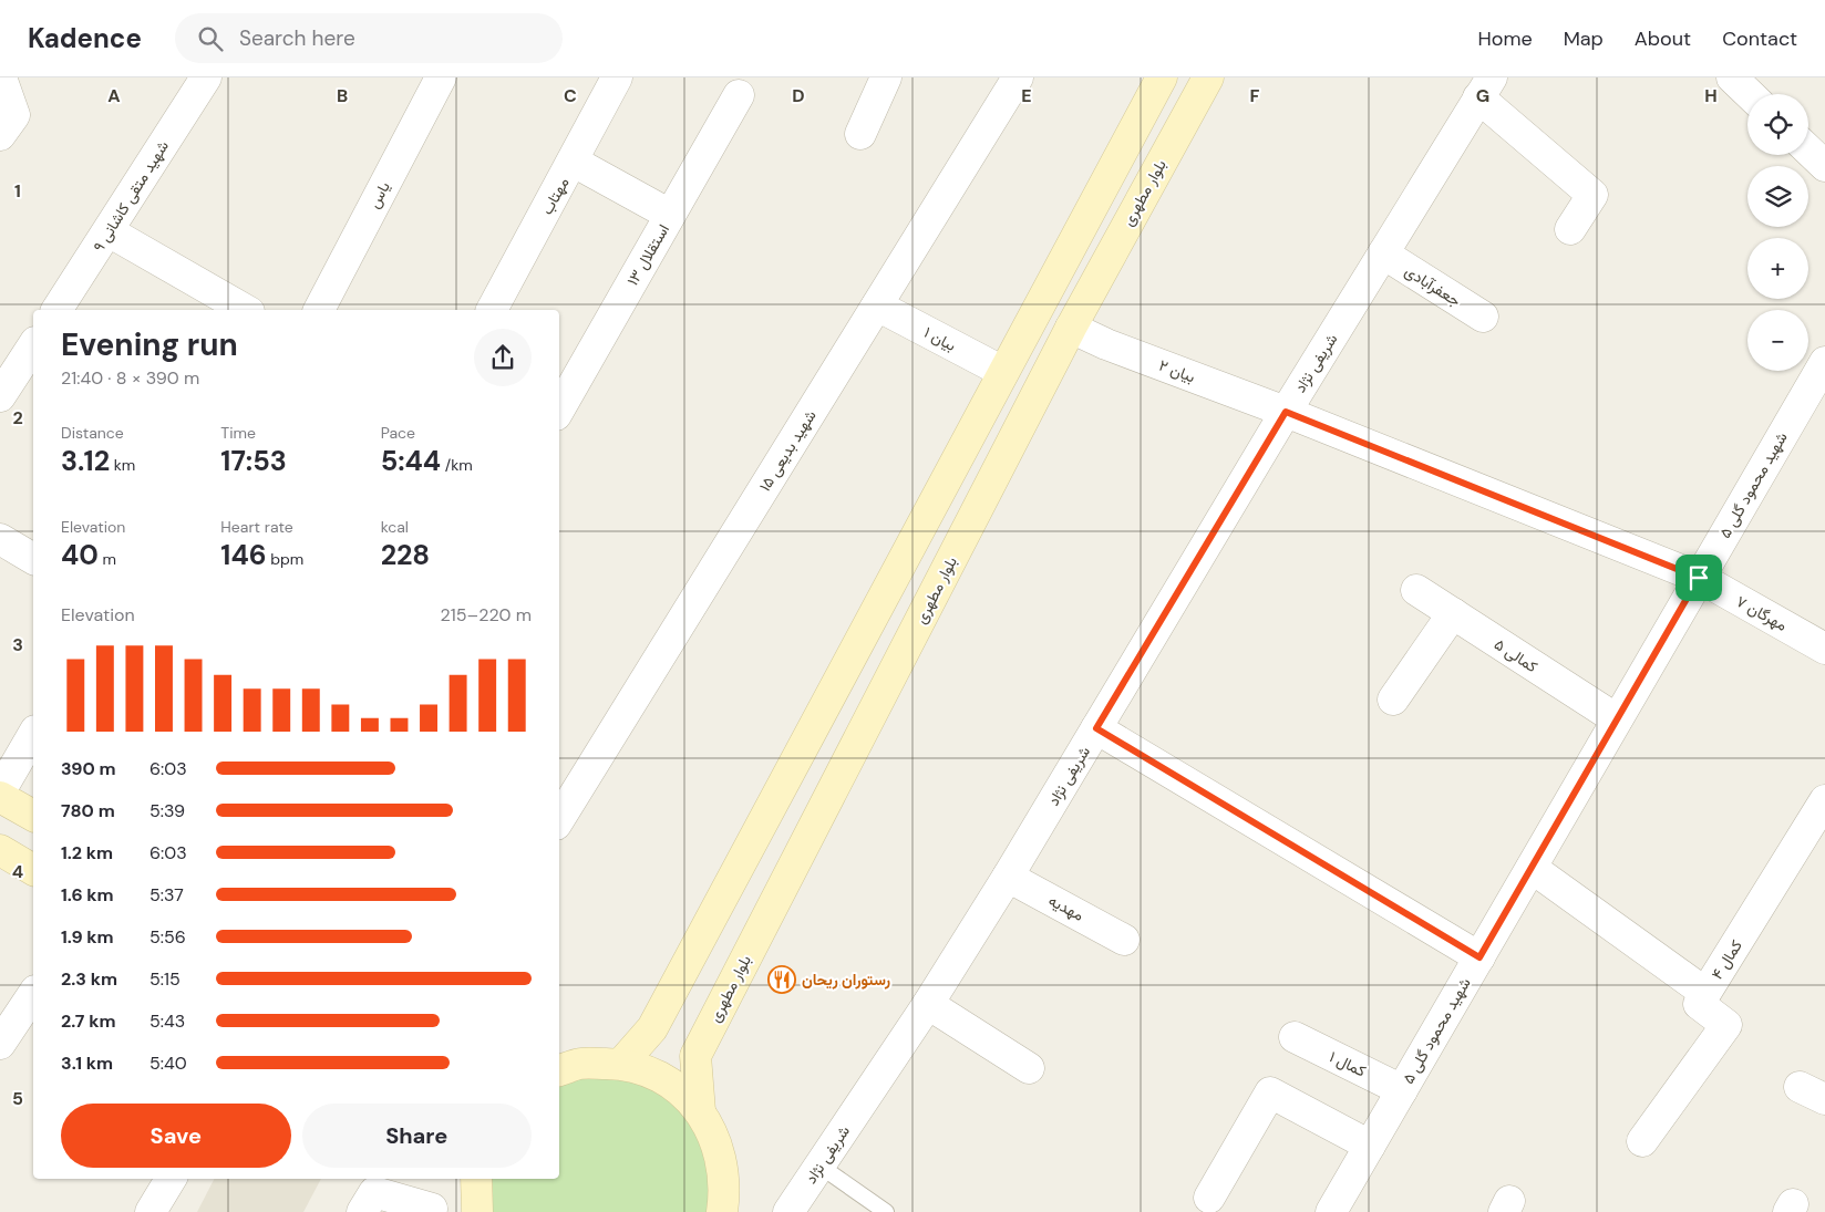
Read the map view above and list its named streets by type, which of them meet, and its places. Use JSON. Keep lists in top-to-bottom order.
{
  "streets": {
    "main road": ["بلوار مطهری"],
    "street": [
      "یاس",
      "شهید متقی کاشانی ۹",
      "مهتاب",
      "استقلال ۱۳",
      "جعفرآبادی",
      "بیان ۱",
      "شریفی نژاد",
      "بیان ۲",
      "شهید بدیعی ۱۵",
      "شهید محمود گلی ۵",
      "مهرگان ۷",
      "کمالی ۵",
      "مهدیه",
      "کمال ۴",
      "کمال ۱"
    ]
  },
  "crossings": [
    ["بلوار مطهری", "بیان ۲"],
    ["جعفرآبادی", "شریفی نژاد"],
    ["بیان ۱", "شهید بدیعی ۱۵"],
    ["شریفی نژاد", "بیان ۲"],
    ["شریفی نژاد", "مهدیه"],
    ["بیان ۲", "شهید محمود گلی ۵"],
    ["بیان ۲", "مهرگان ۷"],
    ["شهید محمود گلی ۵", "مهرگان ۷"],
    ["شهید محمود گلی ۵", "کمالی ۵"],
    ["شهید محمود گلی ۵", "کمال ۴"],
    ["شهید محمود گلی ۵", "کمال ۱"]
  ],
  "places": {
    "restaurant": ["رستوران ریحان"]
  },
  "page": {
    "header": "Kadence",
    "search": "Search here",
    "nav": [
      "Home",
      "Map",
      "About",
      "Contact"
    ],
    "map_buttons": ["+", "−"],
    "heading": ["Evening run", "21:40 · 8 × 390 m"],
    "stats": [
      ["Distance", "3.12 km"],
      ["Time", "17:53"],
      ["Pace", "5:44 /km"],
      ["Elevation", "40 m"],
      ["Heart rate", "146 bpm"],
      ["kcal", "228"]
    ],
    "chart": ["Elevation", "215–220 m"],
    "list": [
      {
        "name": "390 m",
        "note": "6:03"
      },
      {
        "name": "780 m",
        "note": "5:39"
      },
      {
        "name": "1.2 km",
        "note": "6:03"
      },
      {
        "name": "1.6 km",
        "note": "5:37"
      },
      {
        "name": "1.9 km",
        "note": "5:56"
      },
      {
        "name": "2.3 km",
        "note": "5:15"
      },
      {
        "name": "2.7 km",
        "note": "5:43"
      },
      {
        "name": "3.1 km",
        "note": "5:40"
      }
    ],
    "buttons": ["Save", "Share"]
  },
  "grid": {
    "columns": [
      "A",
      "B",
      "C",
      "D",
      "E",
      "F",
      "G",
      "H"
    ],
    "rows": [
      "1",
      "2",
      "3",
      "4",
      "5"
    ]
  }
}
